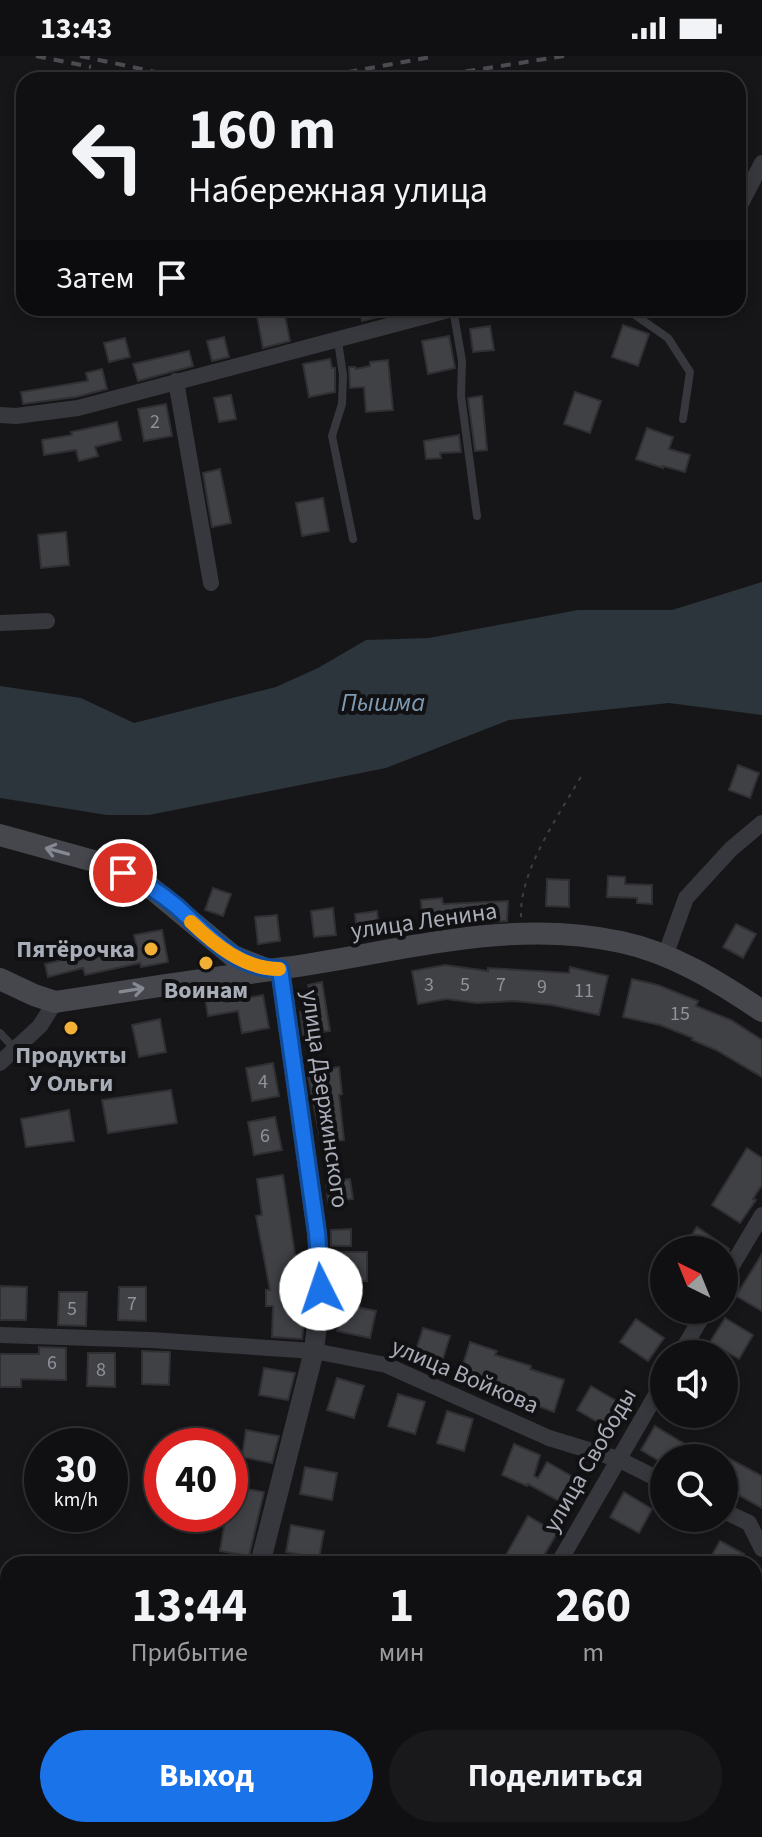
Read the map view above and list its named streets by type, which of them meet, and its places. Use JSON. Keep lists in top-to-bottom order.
{
  "streets": {
    "main road": ["улица Ленина"],
    "street": ["улица Дзержинского", "улица Войкова", "улица Свободы"]
  },
  "crossings": [
    ["улица Ленина", "улица Дзержинского"],
    ["улица Дзержинского", "улица Войкова"],
    ["улица Войкова", "улица Свободы"]
  ],
  "water": ["Пышма"],
  "places": ["Пятёрочка", "Воинам", "Продукты У Ольги"],
  "house_numbers": [
    "2",
    "3",
    "5",
    "7",
    "9",
    "11",
    "15",
    "4",
    "6",
    "7",
    "5",
    "6",
    "8"
  ],
  "north": "top left",
  "page": {
    "status": "13:43",
    "turn": ["160 m", "Набережная улица"],
    "then": "Затем",
    "speed": "30 km/h",
    "limit": "40",
    "eta": [
      "13:44",
      "Прибытие",
      "1",
      "мин",
      "260",
      "m"
    ],
    "buttons": ["Выход", "Поделиться"]
  }
}
